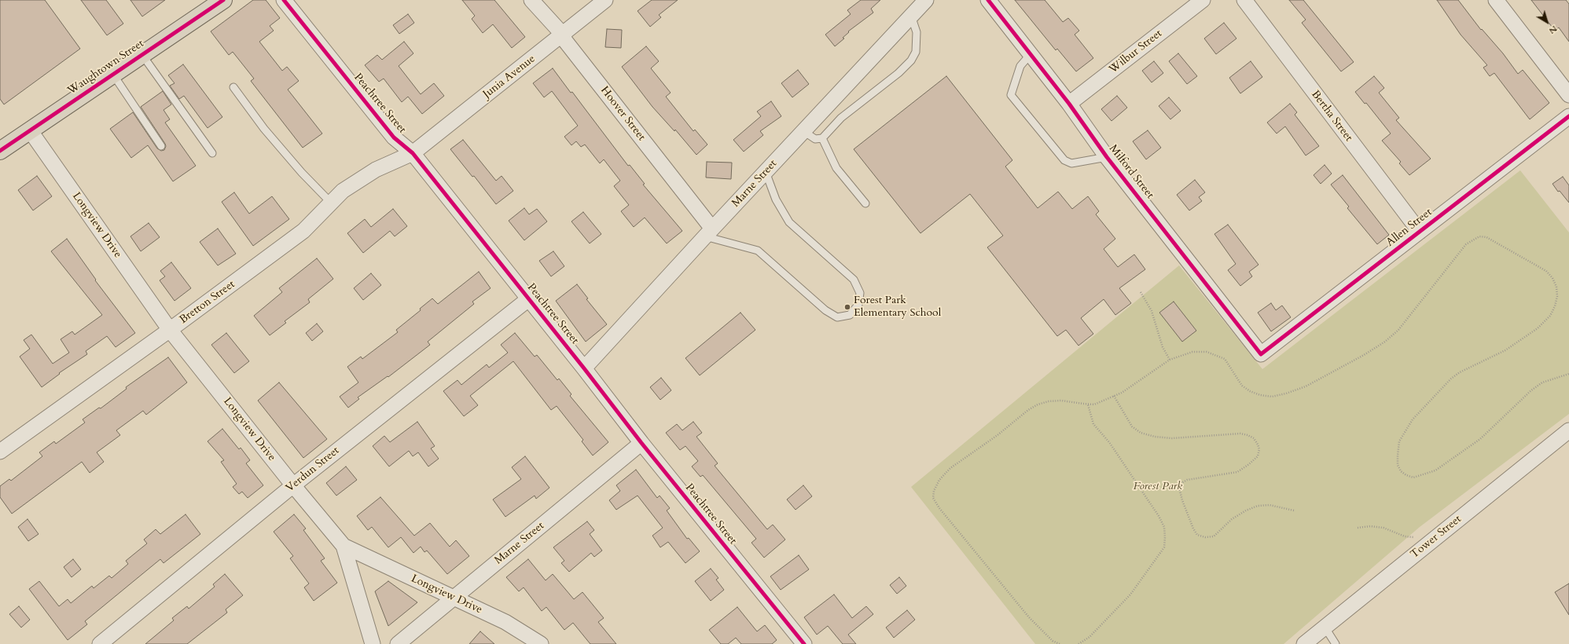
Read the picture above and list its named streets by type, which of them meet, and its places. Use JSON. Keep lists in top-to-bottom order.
{
  "streets": {
    "main road": ["Waughtown Street"],
    "street": [
      "Wilbur Street",
      "Junia Avenue",
      "Peachtree Street",
      "Hoover Street",
      "Bertha Street",
      "Milford Street",
      "Marne Street",
      "Longview Drive",
      "Allen Street",
      "Bretton Street",
      "Verdun Street",
      "Tower Street"
    ]
  },
  "crossings": [
    ["Wilbur Street", "Milford Street"],
    ["Waughtown Street", "Longview Drive"],
    ["Junia Avenue", "Peachtree Street"],
    ["Junia Avenue", "Hoover Street"],
    ["Junia Avenue", "Bretton Street"],
    ["Peachtree Street", "Marne Street"],
    ["Peachtree Street", "Bretton Street"],
    ["Peachtree Street", "Verdun Street"],
    ["Hoover Street", "Marne Street"],
    ["Bertha Street", "Allen Street"],
    ["Milford Street", "Allen Street"],
    ["Marne Street", "Longview Drive"],
    ["Longview Drive", "Bretton Street"],
    ["Longview Drive", "Verdun Street"]
  ],
  "parks": ["Forest Park"],
  "places": ["Forest Park Elementary School"],
  "north": "bottom right"
}
